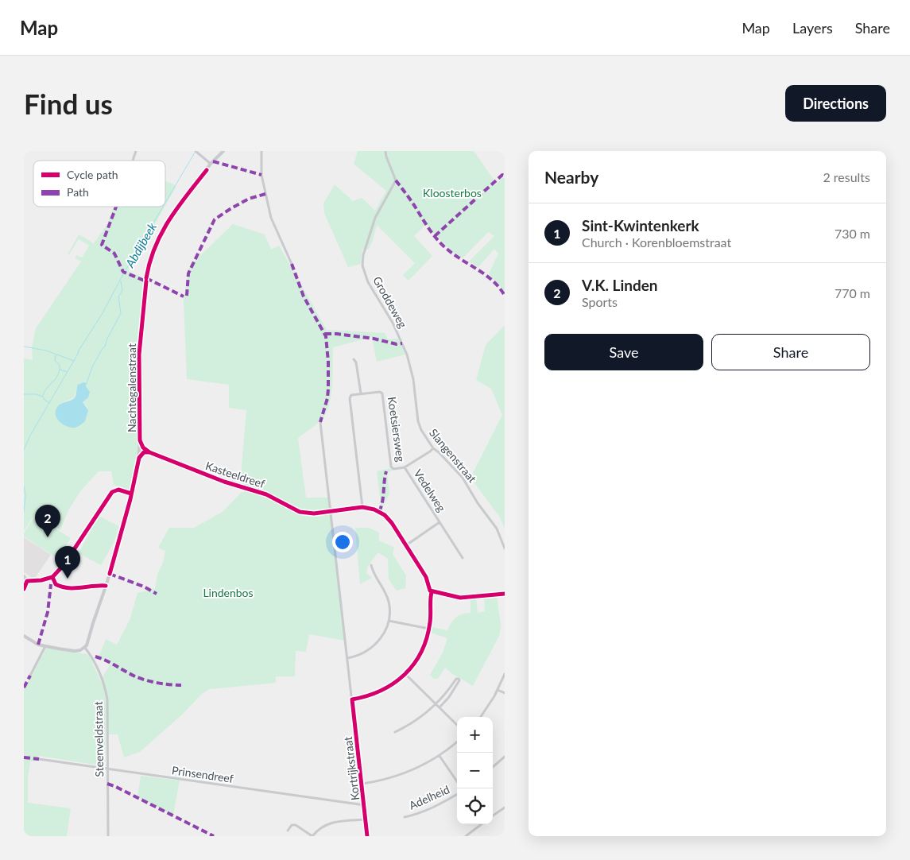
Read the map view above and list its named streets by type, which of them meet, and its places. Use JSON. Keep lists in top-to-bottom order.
{
  "streets": {
    "street": [
      "Groddeweg",
      "Nachtegalenstraat",
      "Koetsiersweg",
      "Slangenstraat",
      "Kasteeldreef",
      "Vedelweg",
      "Steenveldstraat",
      "Kortrijkstraat",
      "Prinsendreef",
      "Adelheid"
    ]
  },
  "crossings": [
    ["Groddeweg", "Slangenstraat"],
    ["Nachtegalenstraat", "Kasteeldreef"],
    ["Nachtegalenstraat", "Steenveldstraat"],
    ["Koetsiersweg", "Slangenstraat"],
    ["Koetsiersweg", "Vedelweg"],
    ["Kasteeldreef", "Vedelweg"],
    ["Kasteeldreef", "Kortrijkstraat"],
    ["Steenveldstraat", "Prinsendreef"],
    ["Kortrijkstraat", "Prinsendreef"]
  ],
  "water": ["Abdijbeek"],
  "parks": ["Kloosterbos", "Lindenbos"],
  "legend": ["Cycle path", "Path"],
  "page": {
    "header": "Map",
    "nav": ["Map", "Layers", "Share"],
    "buttons": [
      "Directions",
      ["Save", "Share"]
    ],
    "title": "Find us",
    "heading": ["Nearby", "2 results"],
    "list": [
      {
        "mark": "1",
        "name": "Sint-Kwintenkerk",
        "note": "Church · Korenbloemstraat",
        "value": "730 m"
      },
      {
        "mark": "2",
        "name": "V.K. Linden",
        "note": "Sports",
        "value": "770 m"
      }
    ],
    "pins": ["2", "1"],
    "map_buttons": ["+", "−"]
  }
}
